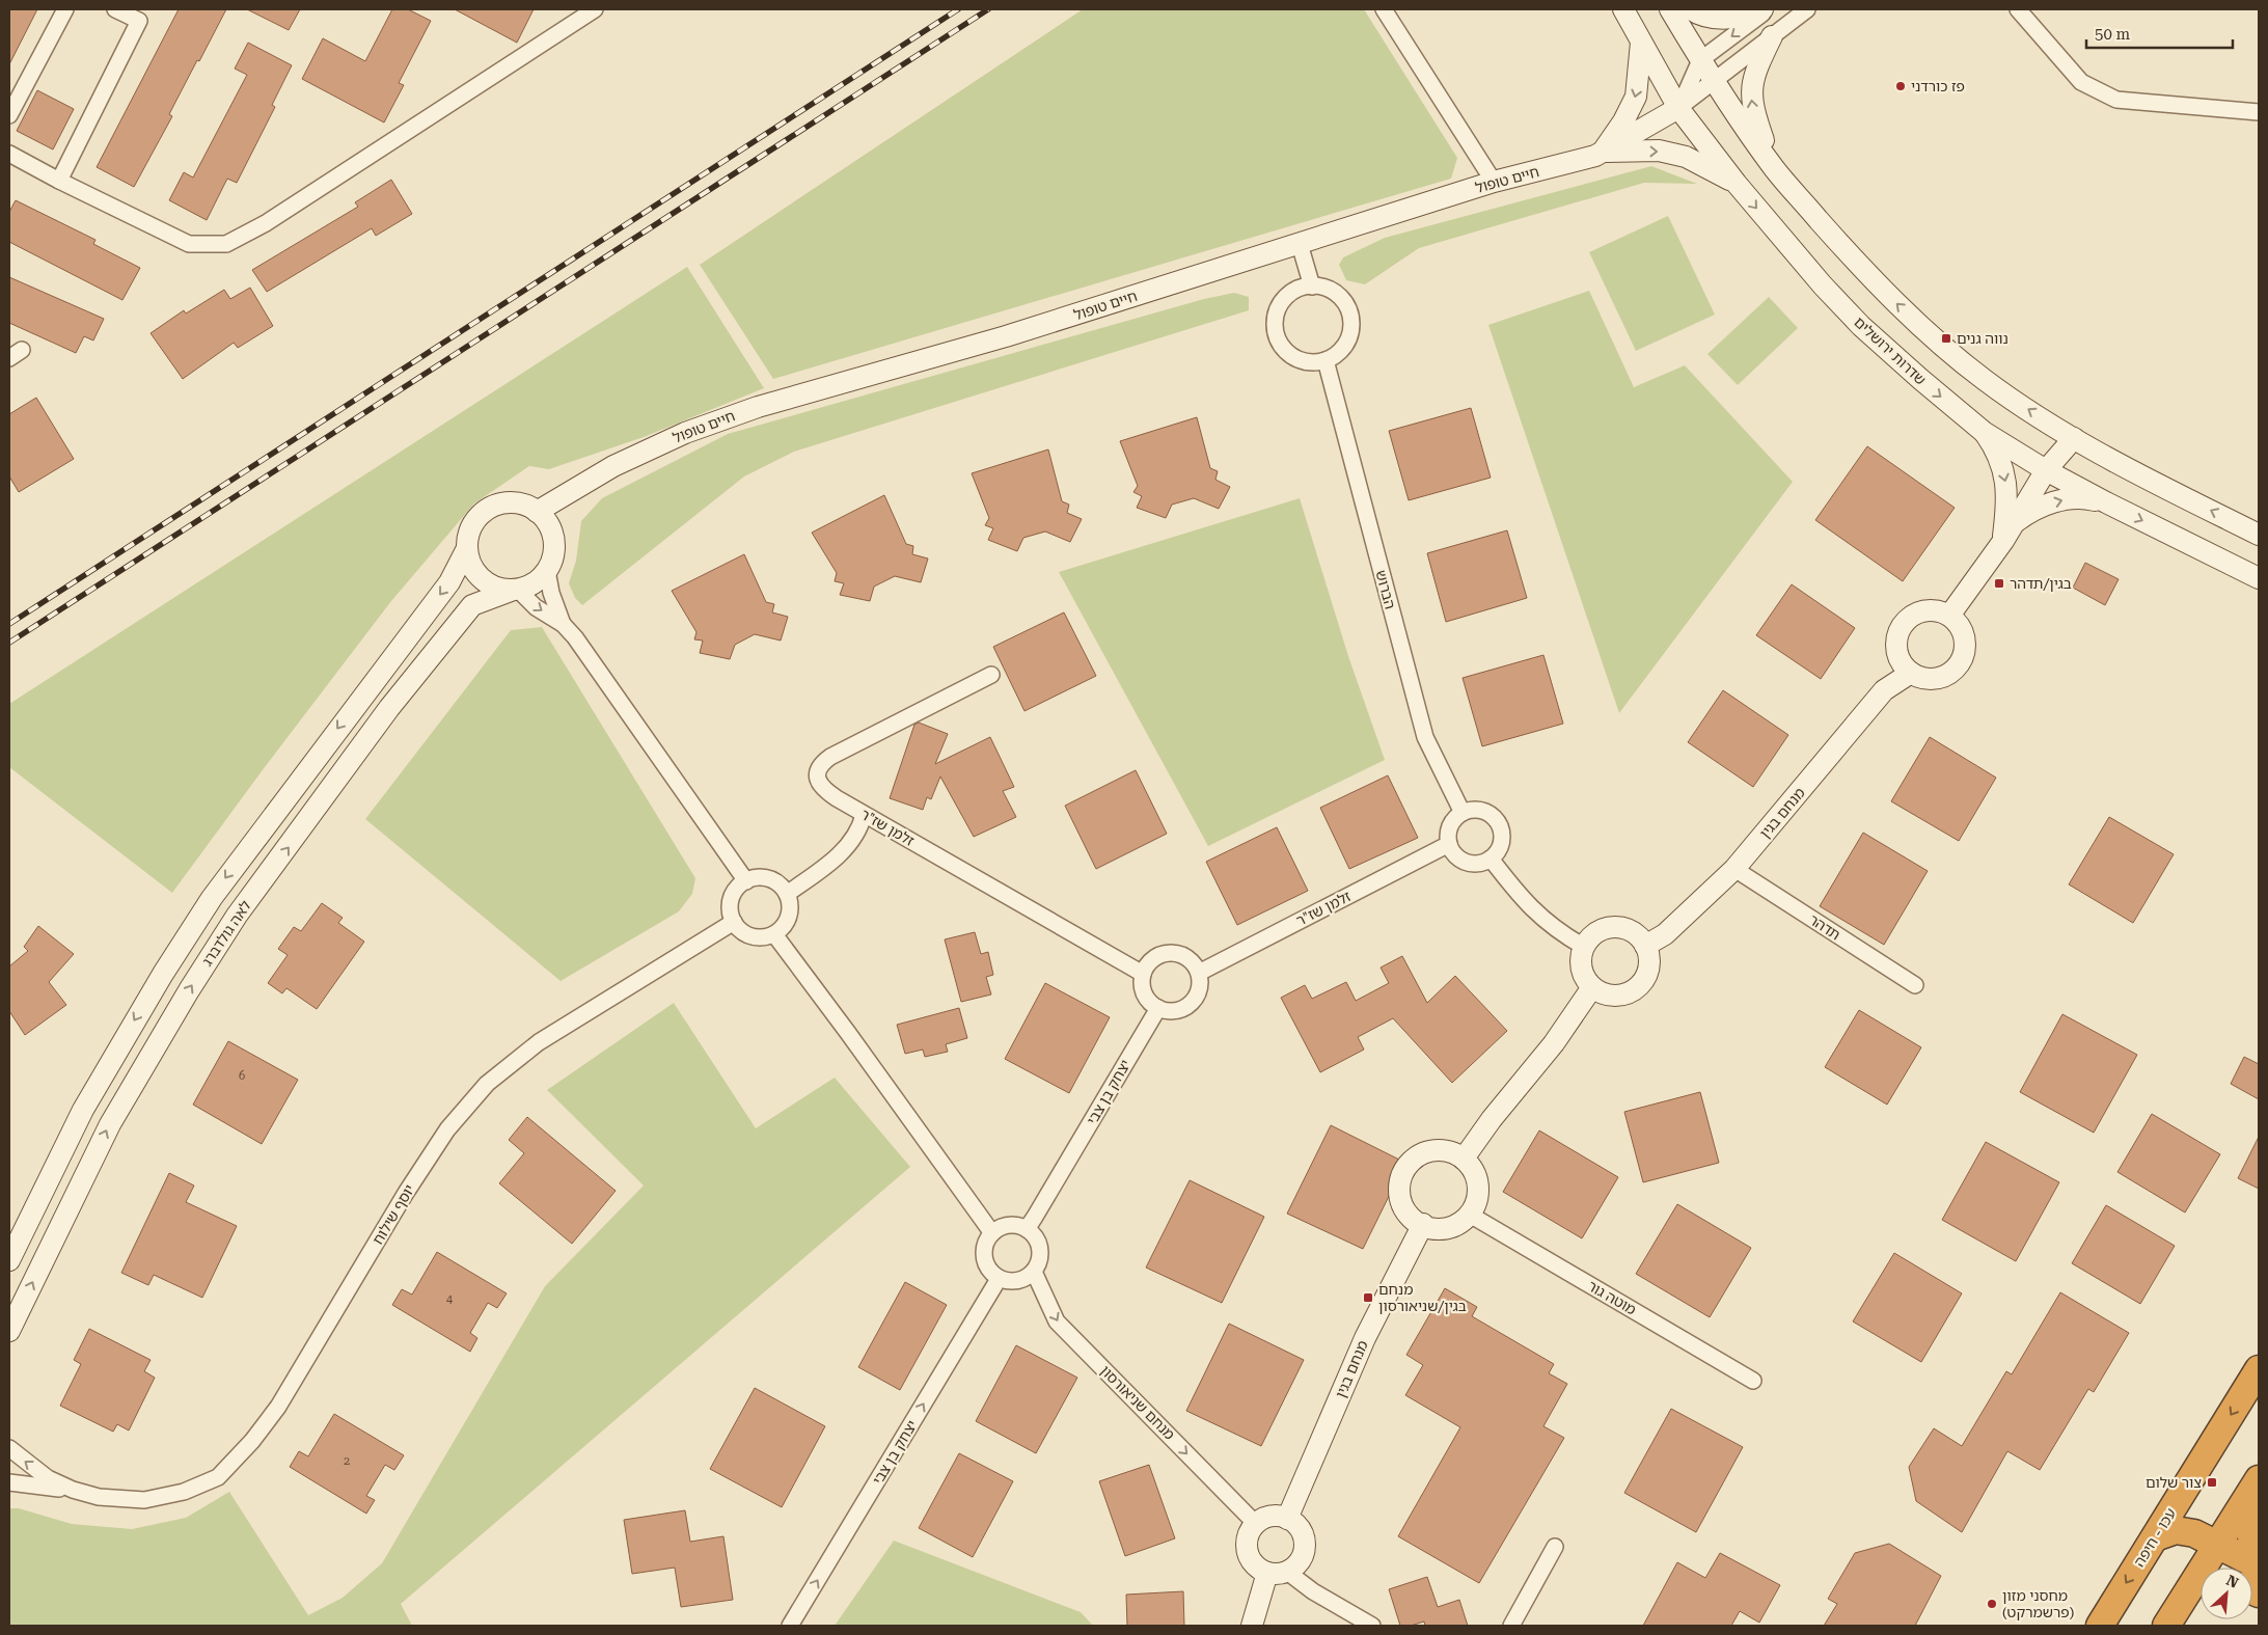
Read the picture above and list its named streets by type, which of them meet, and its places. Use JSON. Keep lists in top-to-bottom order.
{
  "streets": {
    "highway": ["עכו - חיפה"],
    "street": [
      "חיים טופול",
      "שדרות ירושלים",
      "הברוש",
      "מנחם בגין",
      "זלמן שז\"ר",
      "תדהר",
      "לאה גולדברג",
      "יצחק בן צבי",
      "יוסף שילוח",
      "מוטה גור",
      "מנחם שניאורסון"
    ]
  },
  "crossings": [
    ["חיים טופול", "שדרות ירושלים"],
    ["חיים טופול", "לאה גולדברג"],
    ["הברוש", "זלמן שז\"ר"],
    ["מנחם בגין", "תדהר"],
    ["מנחם בגין", "מוטה גור"],
    ["מנחם בגין", "מנחם שניאורסון"],
    ["זלמן שז\"ר", "יצחק בן צבי"],
    ["יצחק בן צבי", "מנחם שניאורסון"]
  ],
  "one_way": ["יצחק בן צבי", "מנחם שניאורסון"],
  "places": {
    "other": ["פז כורדני", "מחסני מזון (פרשמרקט)"],
    "transit": [
      "נווה גנים",
      "בגין/תדהר",
      "מנחם בגין/שניאורסון",
      "צור שלום"
    ]
  },
  "house_numbers": ["6", "4", "2"],
  "scale_bar": "50 m",
  "north": "top right"
}
